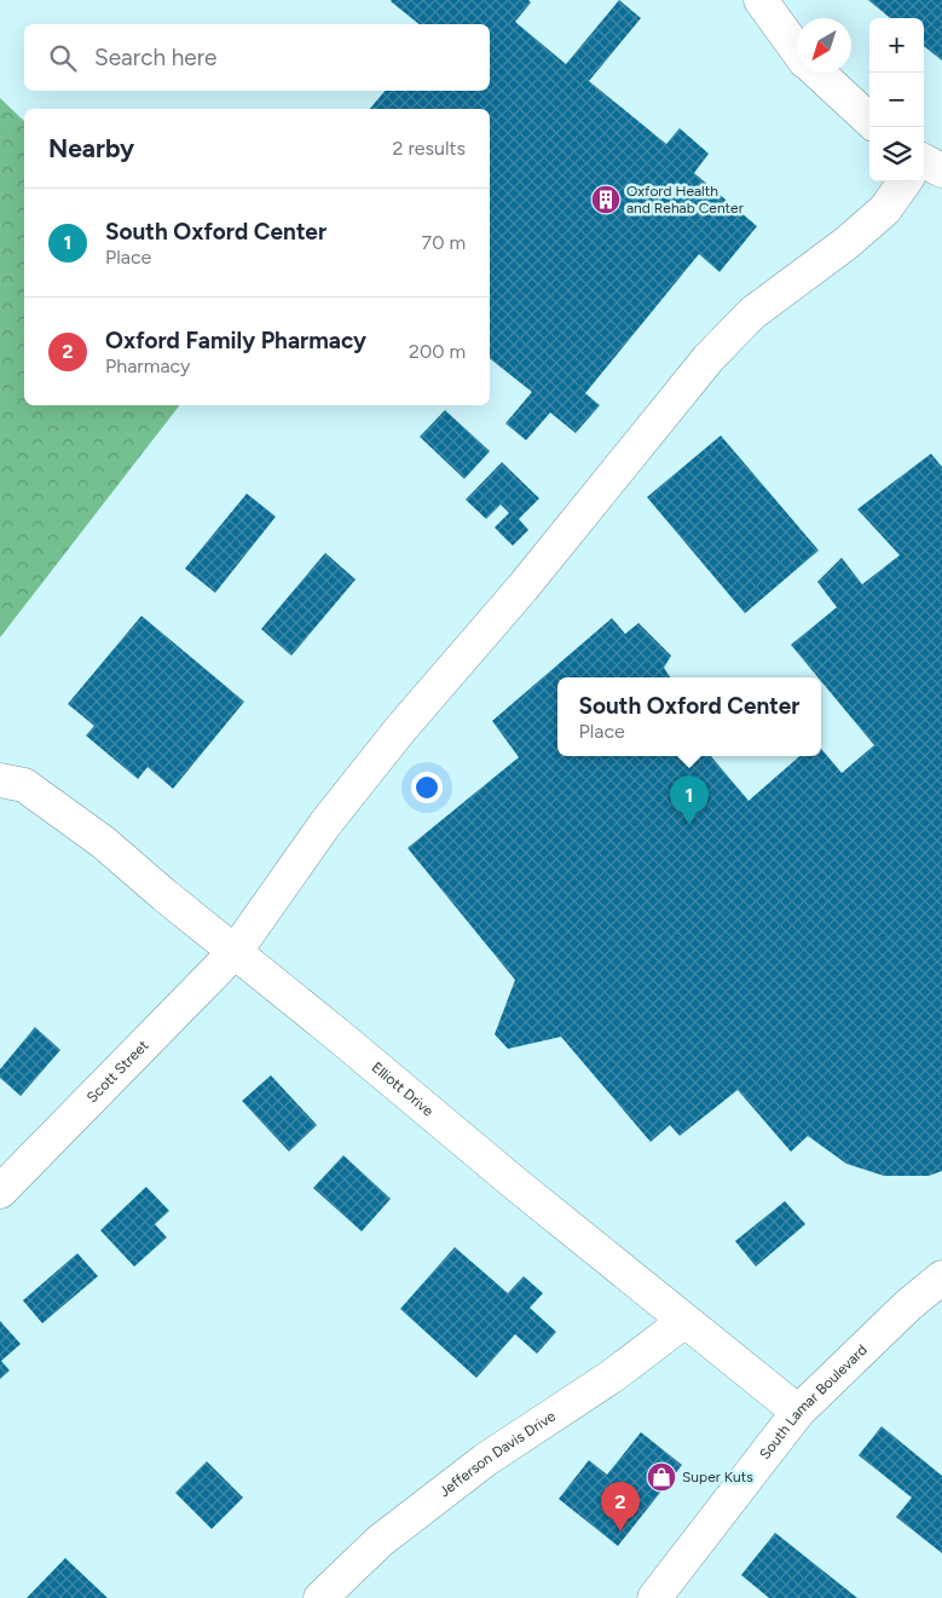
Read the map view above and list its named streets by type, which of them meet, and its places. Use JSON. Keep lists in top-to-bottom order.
{
  "streets": {
    "street": [
      "Scott Street",
      "Elliott Drive",
      "South Lamar Boulevard",
      "Jefferson Davis Drive"
    ]
  },
  "crossings": [
    ["Scott Street", "Elliott Drive"],
    ["Elliott Drive", "South Lamar Boulevard"],
    ["Elliott Drive", "Jefferson Davis Drive"]
  ],
  "places": {
    "building": ["Oxford Health and Rehab Center"],
    "shop": ["Super Kuts"]
  },
  "north": "bottom left",
  "page": {
    "map_buttons": ["+", "−"],
    "search": "Search here",
    "heading": ["Nearby", "2 results"],
    "list": [
      {
        "mark": "1",
        "name": "South Oxford Center",
        "note": "Place",
        "value": "70 m"
      },
      {
        "mark": "2",
        "name": "Oxford Family Pharmacy",
        "note": "Pharmacy",
        "value": "200 m"
      }
    ],
    "popup": ["South Oxford Center", "Place"],
    "pins": ["1", "2"]
  }
}
